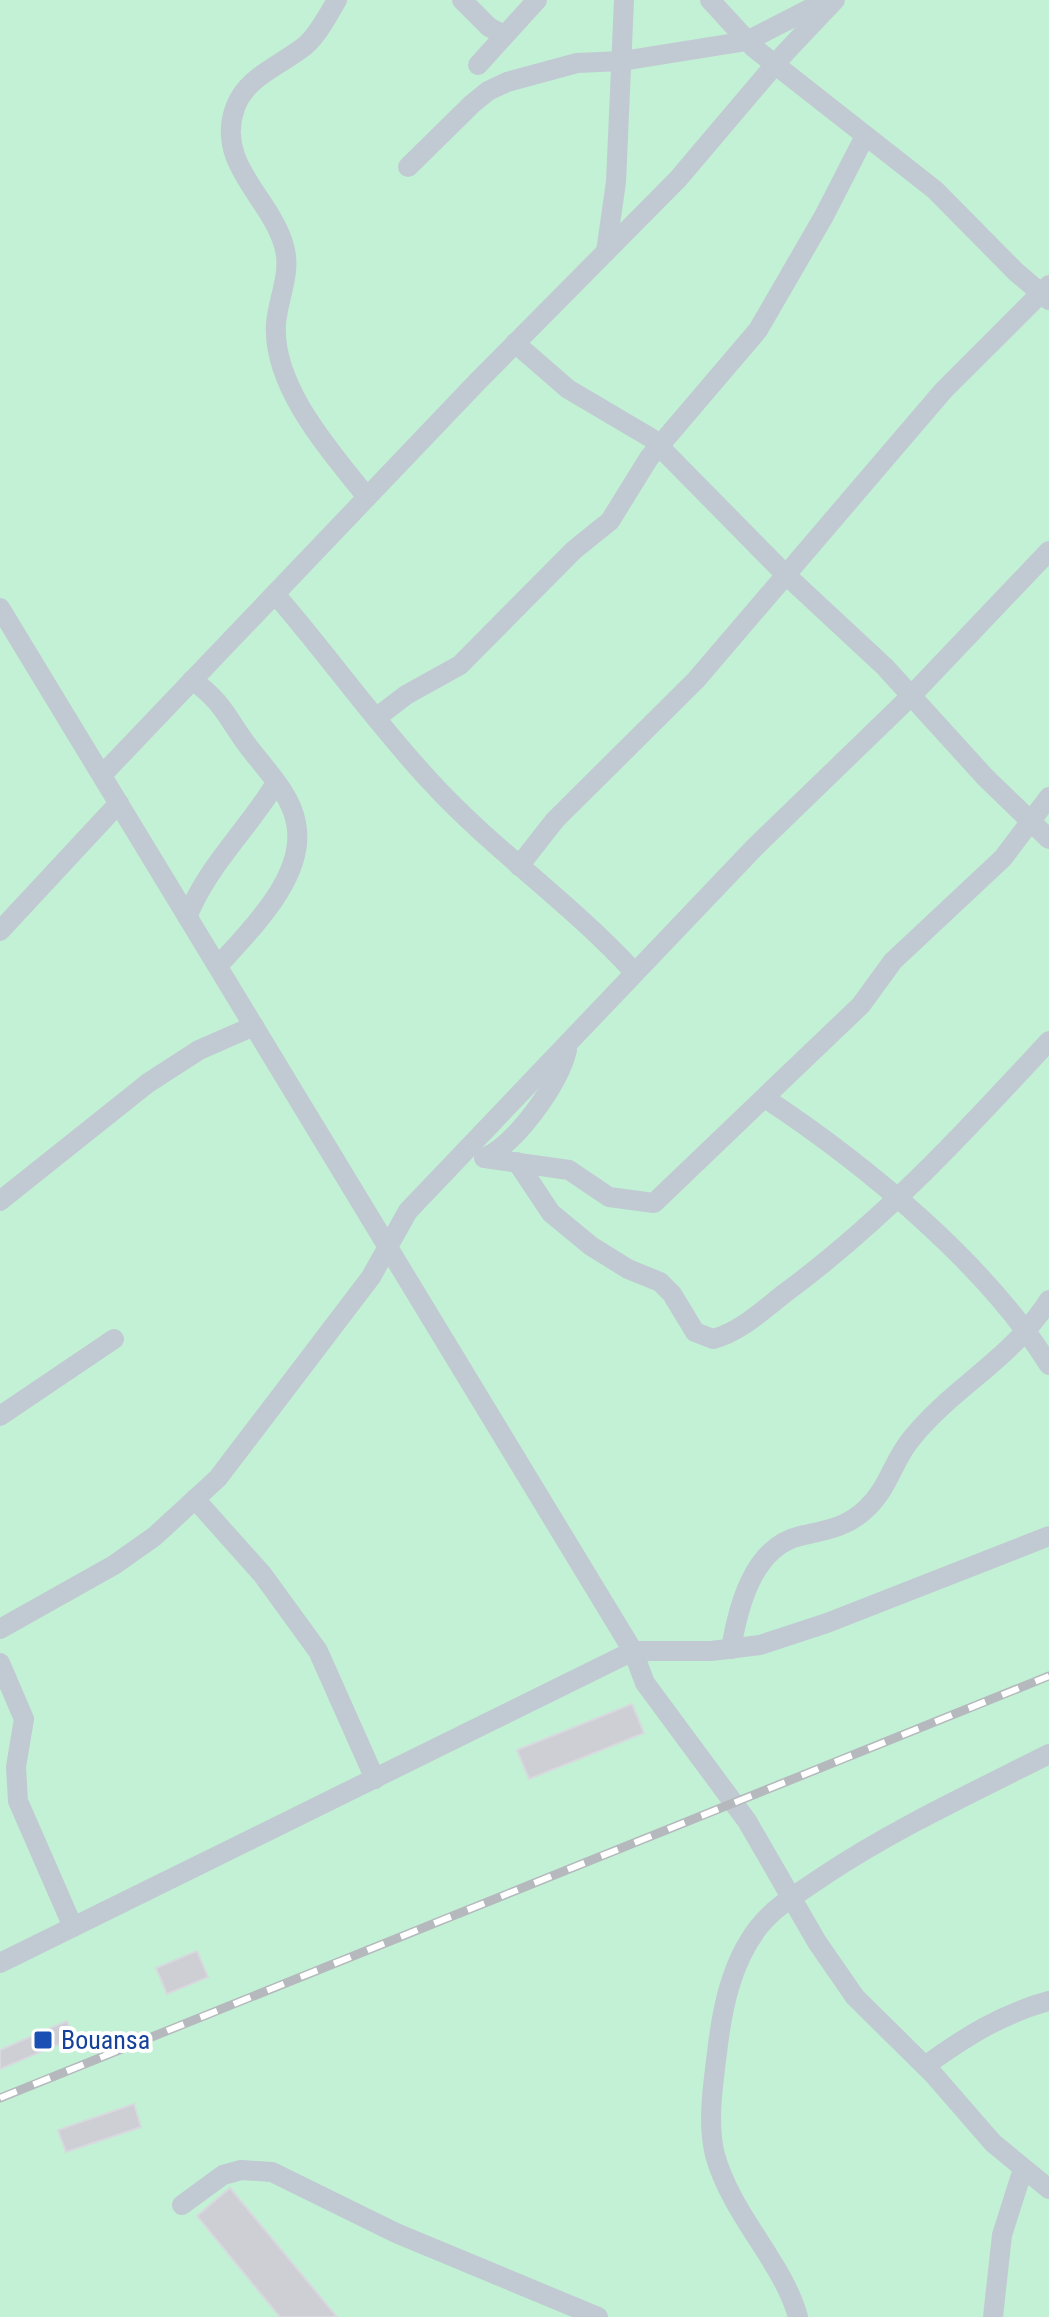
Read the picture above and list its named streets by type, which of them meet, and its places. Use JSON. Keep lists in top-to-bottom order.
{
  "places": {
    "transit": ["Bouansa"]
  }
}
